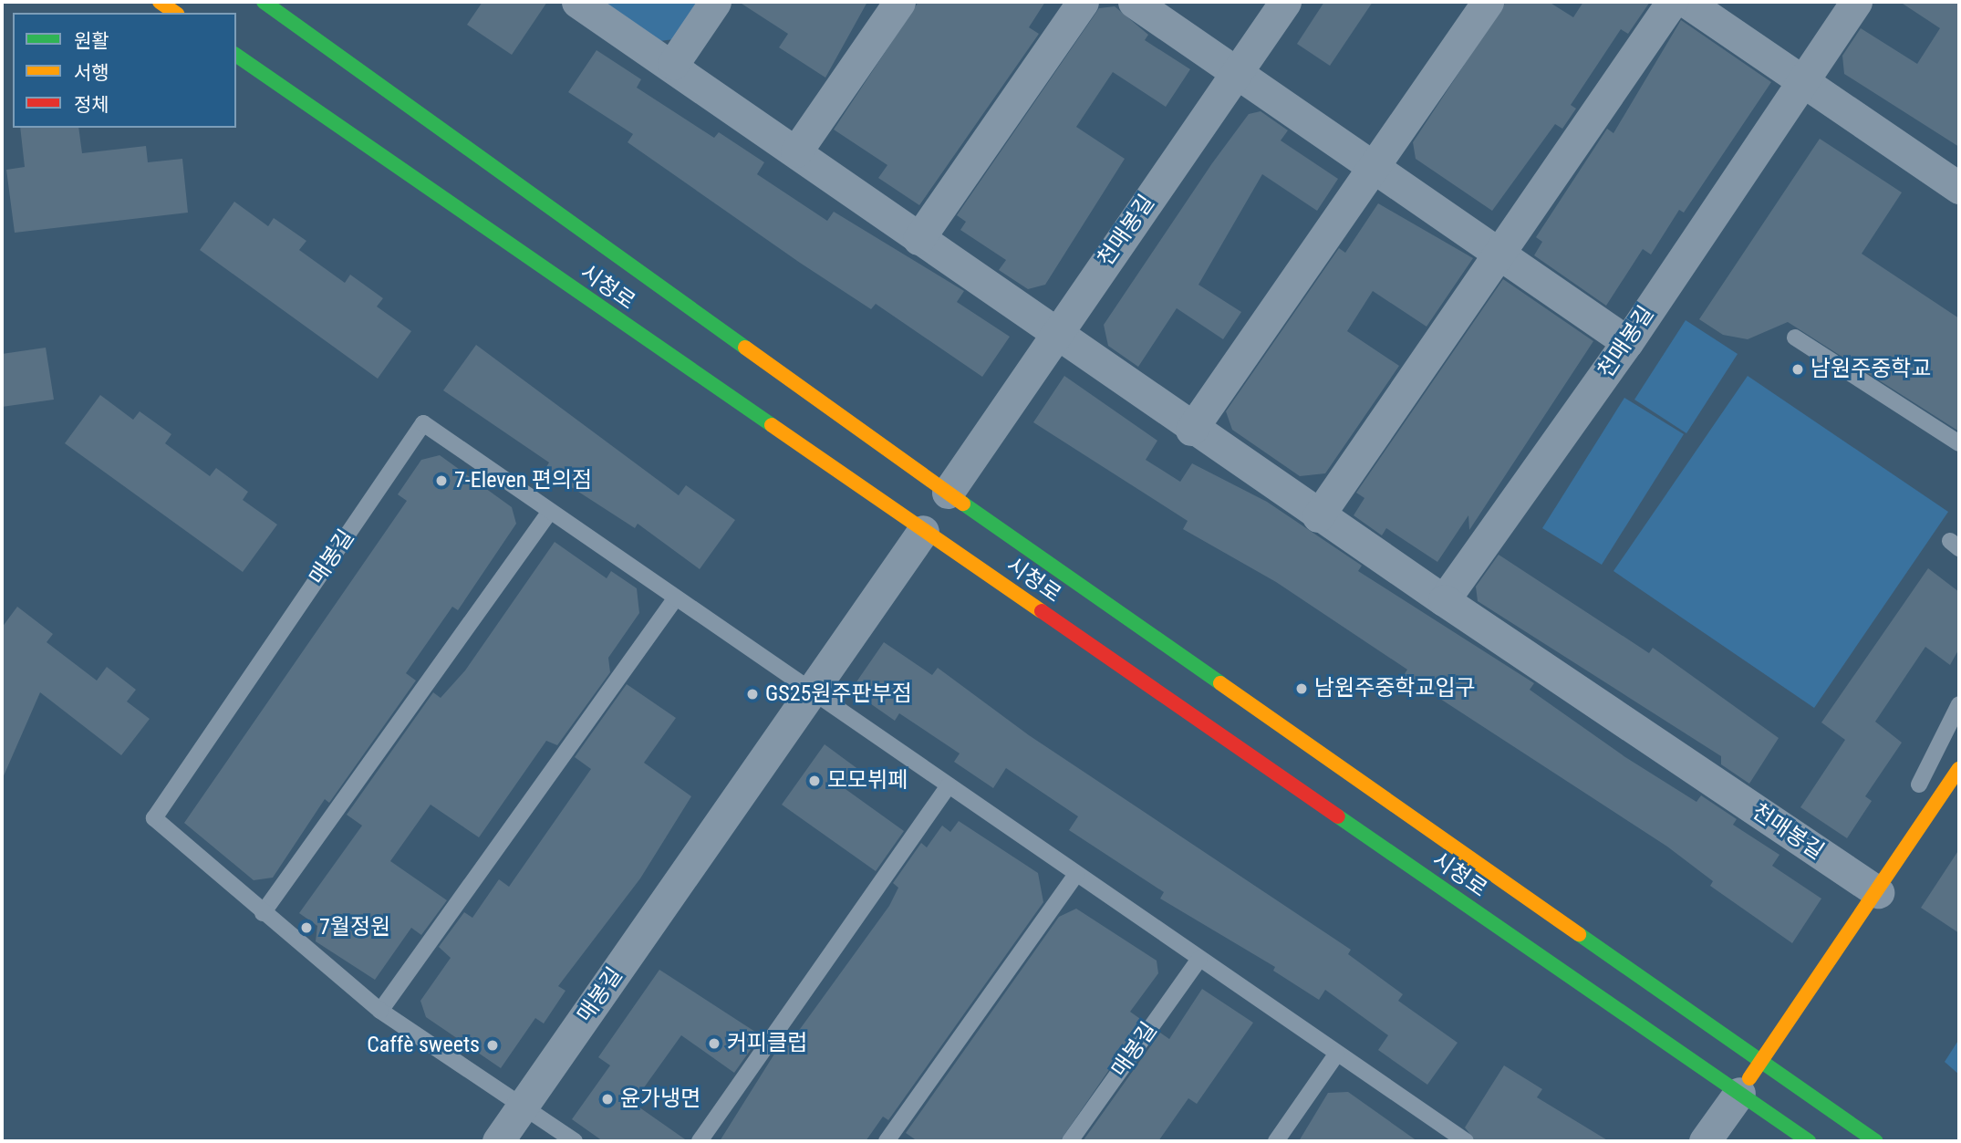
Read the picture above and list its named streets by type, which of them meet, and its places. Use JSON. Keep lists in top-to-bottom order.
{
  "streets": {
    "street": ["천매봉길", "시청로", "매봉길"]
  },
  "places": [
    "남원주중학교",
    "7-Eleven 편의점",
    "남원주중학교입구",
    "GS25원주판부점",
    "모모뷔페",
    "7월정원",
    "커피클럽",
    "Caffè sweets",
    "윤가냉면"
  ],
  "legend": ["원활", "서행", "정체"]
}
